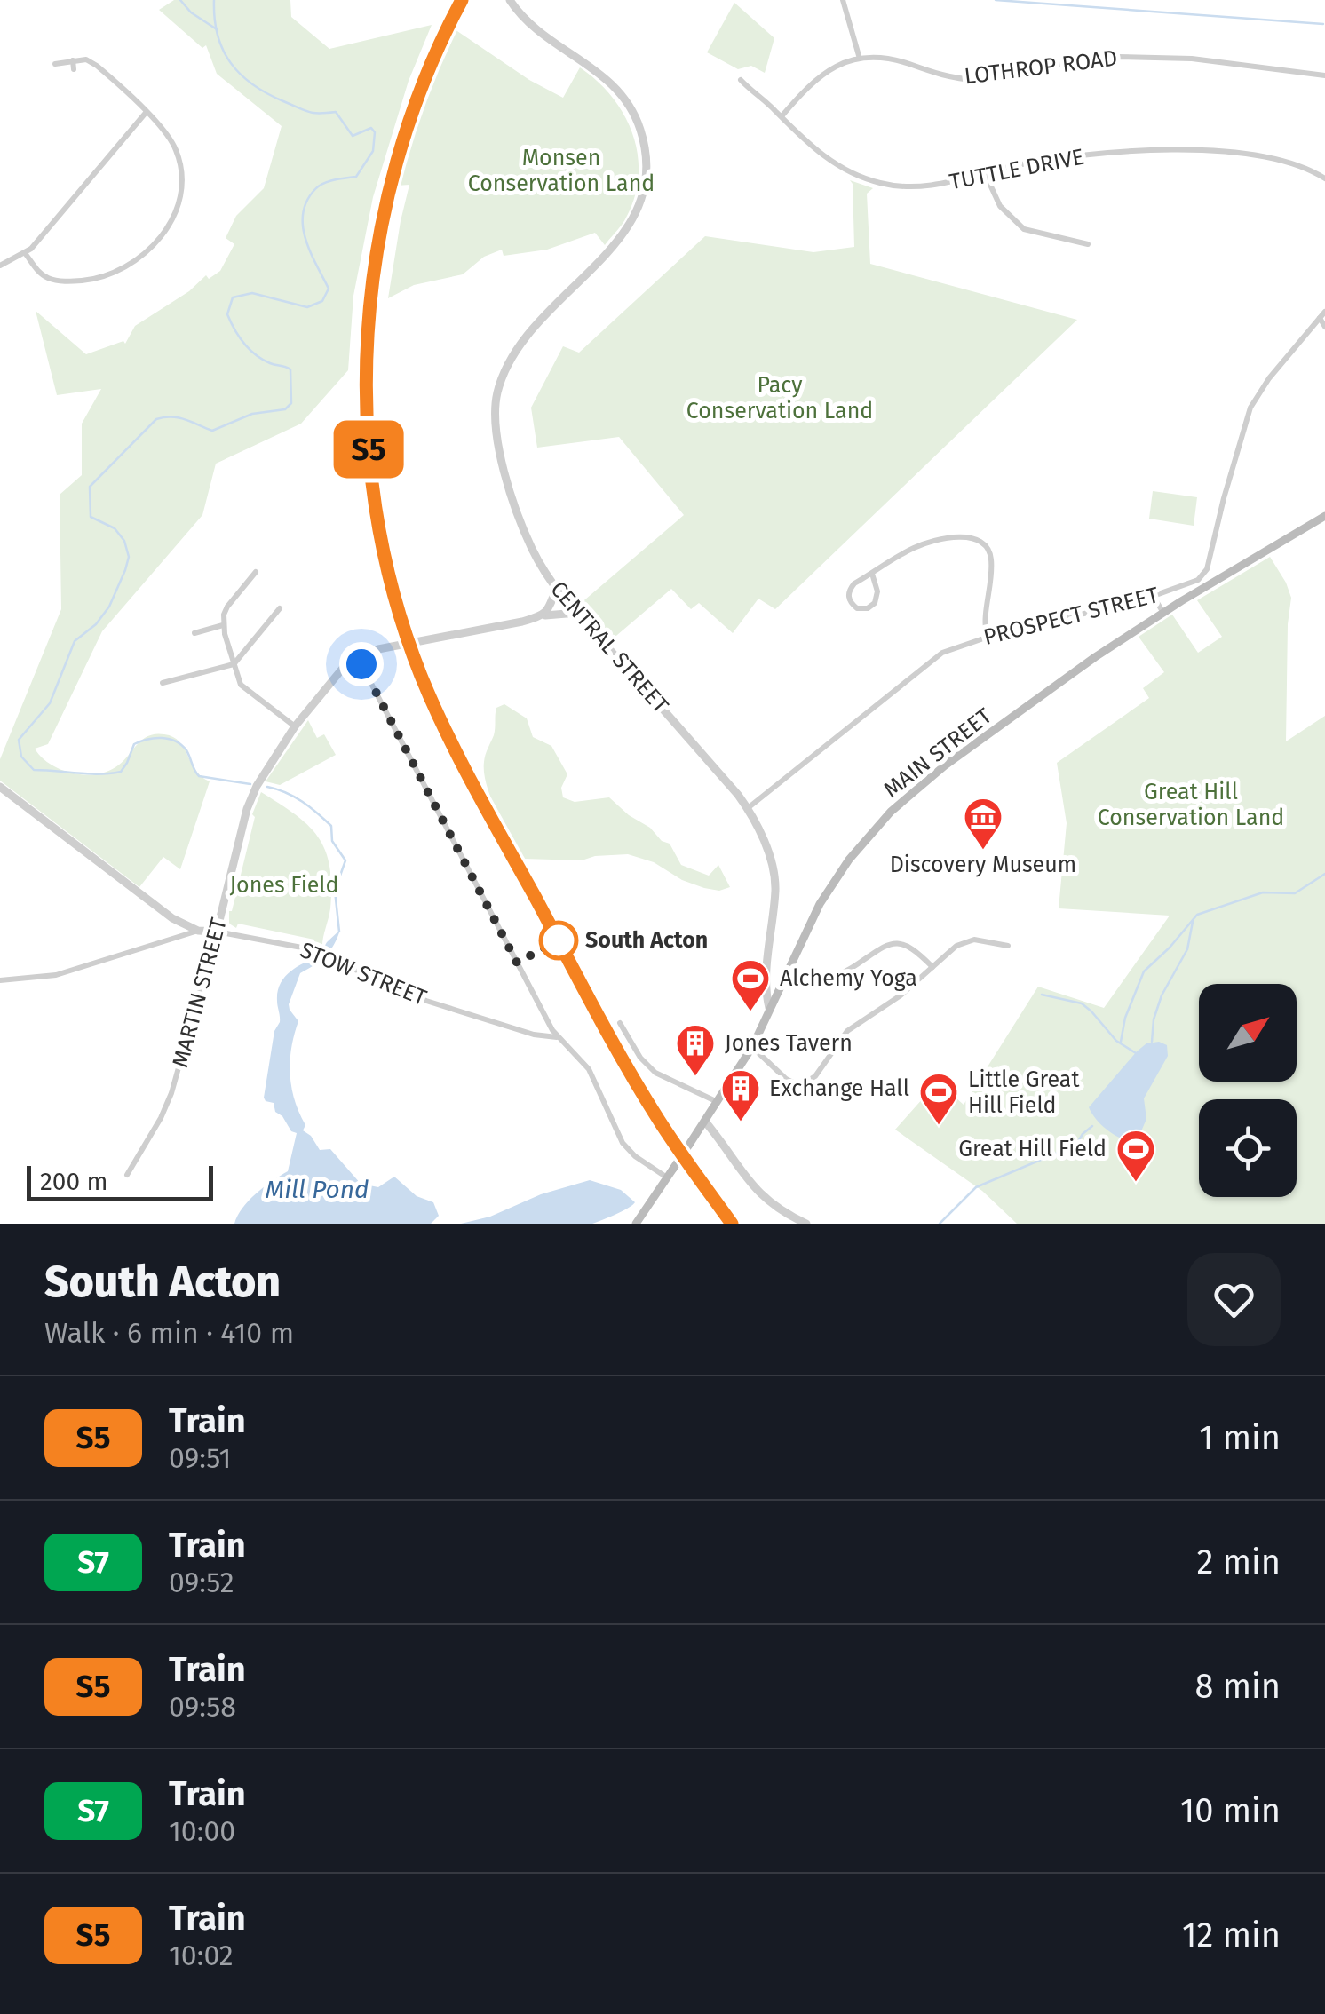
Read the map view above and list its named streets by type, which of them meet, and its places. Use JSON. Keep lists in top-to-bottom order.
{
  "streets": {
    "main road": ["MAIN STREET"],
    "street": [
      "LOTHROP ROAD",
      "TUTTLE DRIVE",
      "PROSPECT STREET",
      "CENTRAL STREET",
      "STOW STREET",
      "MARTIN STREET"
    ]
  },
  "crossings": [
    ["LOTHROP ROAD", "TUTTLE DRIVE"],
    ["PROSPECT STREET", "CENTRAL STREET"],
    ["CENTRAL STREET", "MAIN STREET"],
    ["CENTRAL STREET", "MARTIN STREET"],
    ["STOW STREET", "MARTIN STREET"]
  ],
  "water": ["Mill Pond"],
  "parks": [
    "Monsen Conservation Land",
    "Pacy Conservation Land",
    "Great Hill Conservation Land",
    "Jones Field"
  ],
  "places": {
    "museum": ["Discovery Museum"],
    "other": ["South Acton"],
    "sports": ["Alchemy Yoga", "Little Great Hill Field", "Great Hill Field"],
    "building": ["Jones Tavern", "Exchange Hall"]
  },
  "scale_bar": "200 m",
  "north": "top right",
  "page": {
    "on_map": "S5",
    "scale": "200 m",
    "heading": ["South Acton", "Walk · 6 min · 410 m"],
    "list": [
      {
        "mark": "S5",
        "name": "Train",
        "note": "09:51",
        "value": "1 min"
      },
      {
        "mark": "S7",
        "name": "Train",
        "note": "09:52",
        "value": "2 min"
      },
      {
        "mark": "S5",
        "name": "Train",
        "note": "09:58",
        "value": "8 min"
      },
      {
        "mark": "S7",
        "name": "Train",
        "note": "10:00",
        "value": "10 min"
      },
      {
        "mark": "S5",
        "name": "Train",
        "note": "10:02",
        "value": "12 min"
      }
    ]
  }
}
